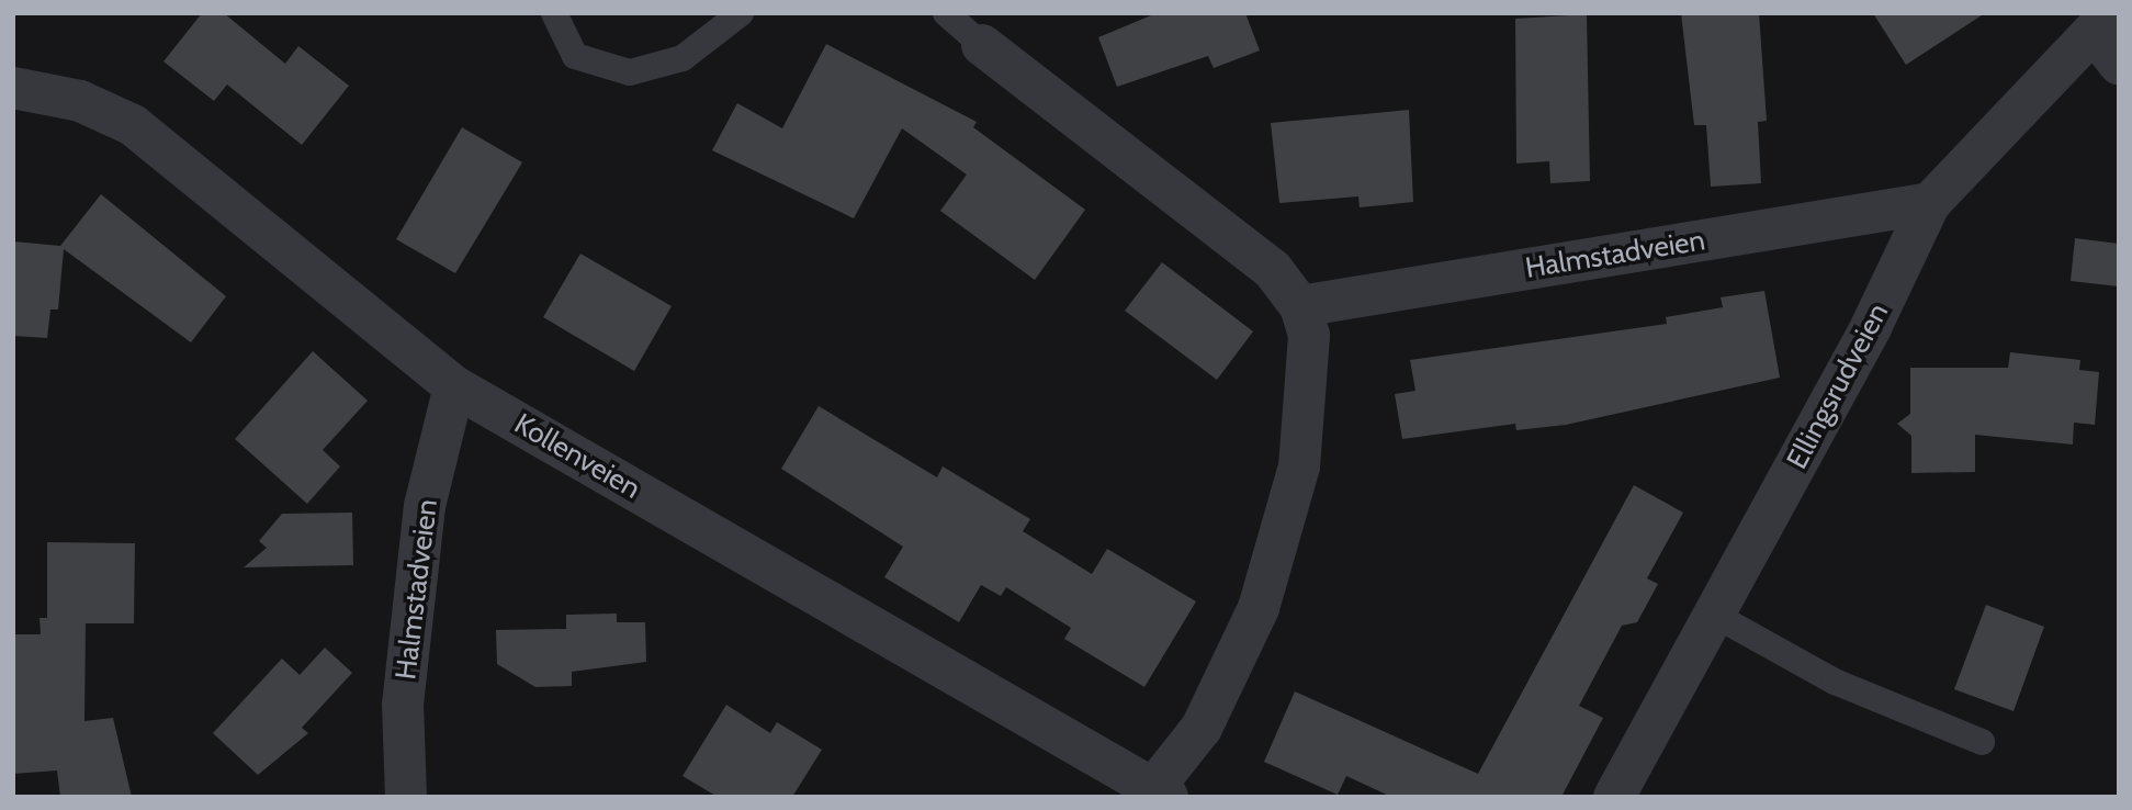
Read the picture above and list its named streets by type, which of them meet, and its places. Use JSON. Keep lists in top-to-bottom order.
{
  "streets": {
    "street": ["Halmstadveien", "Ellingsrudveien", "Kollenveien"]
  },
  "crossings": [
    ["Halmstadveien", "Ellingsrudveien"],
    ["Halmstadveien", "Kollenveien"]
  ]
}
